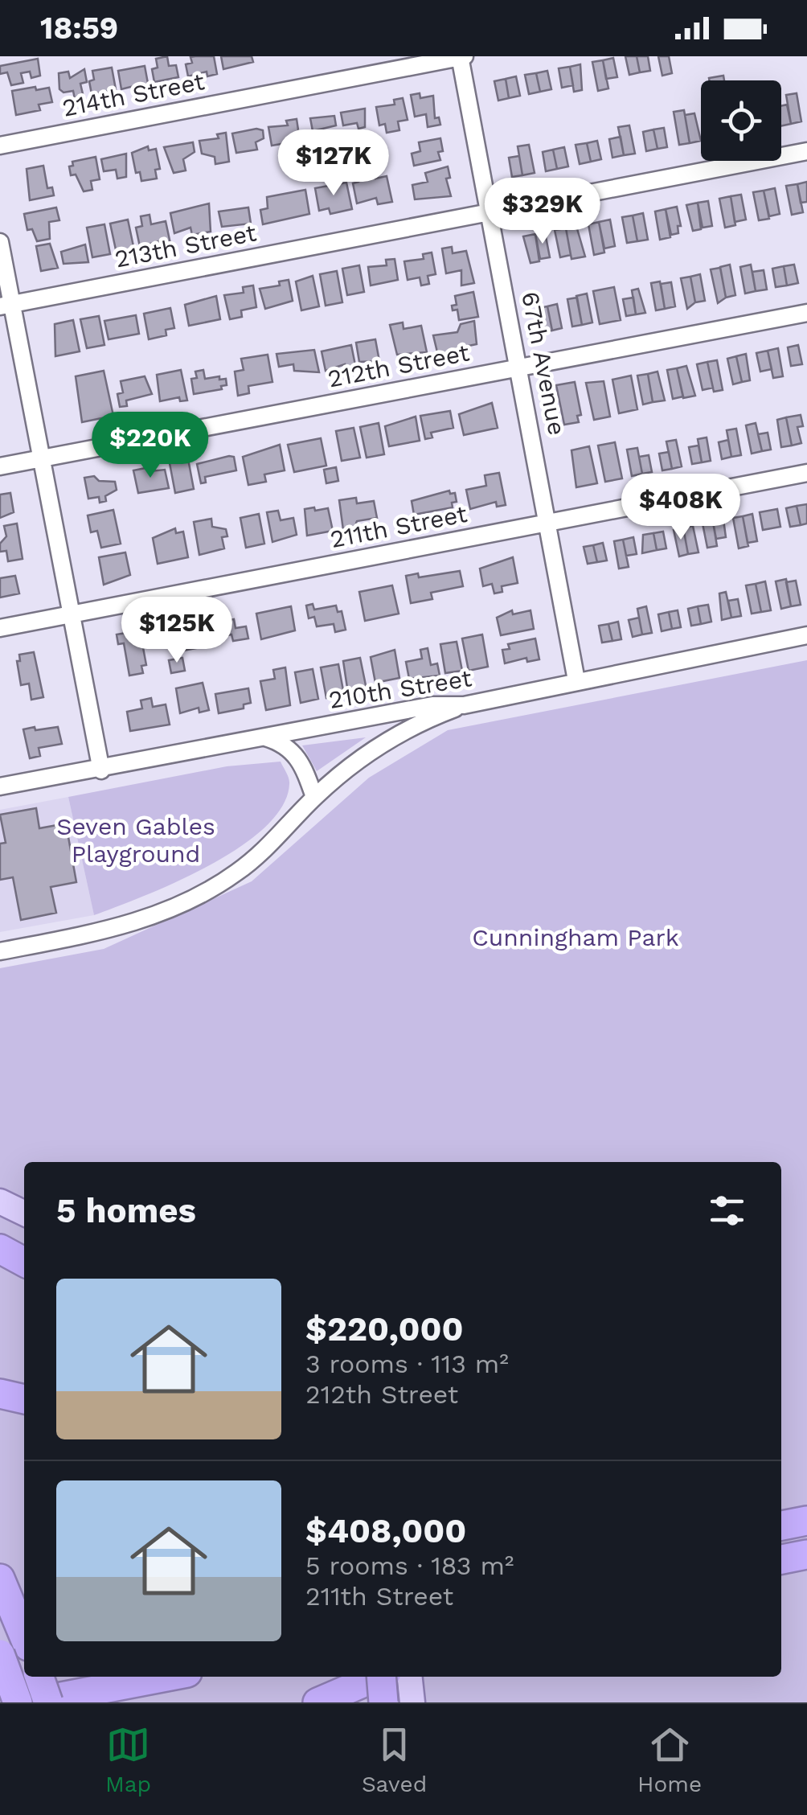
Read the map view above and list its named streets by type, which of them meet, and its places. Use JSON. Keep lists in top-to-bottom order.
{
  "streets": {
    "street": [
      "214th Street",
      "213th Street",
      "67th Avenue",
      "212th Street",
      "211th Street",
      "210th Street"
    ]
  },
  "crossings": [
    ["214th Street", "67th Avenue"],
    ["213th Street", "67th Avenue"],
    ["67th Avenue", "212th Street"],
    ["67th Avenue", "211th Street"],
    ["67th Avenue", "210th Street"]
  ],
  "parks": ["Seven Gables Playground", "Cunningham Park"],
  "page": {
    "status": "18:59",
    "price": [
      "$127K",
      "$329K",
      "$220K",
      "$408K",
      "$125K"
    ],
    "heading": "5 homes",
    "list": [
      {
        "name": "$220,000",
        "note": "3 rooms · 113 m² · 212th Street"
      },
      {
        "name": "$408,000",
        "note": "5 rooms · 183 m² · 211th Street"
      }
    ],
    "tabs": ["Map", "Saved", "Home"]
  }
}
